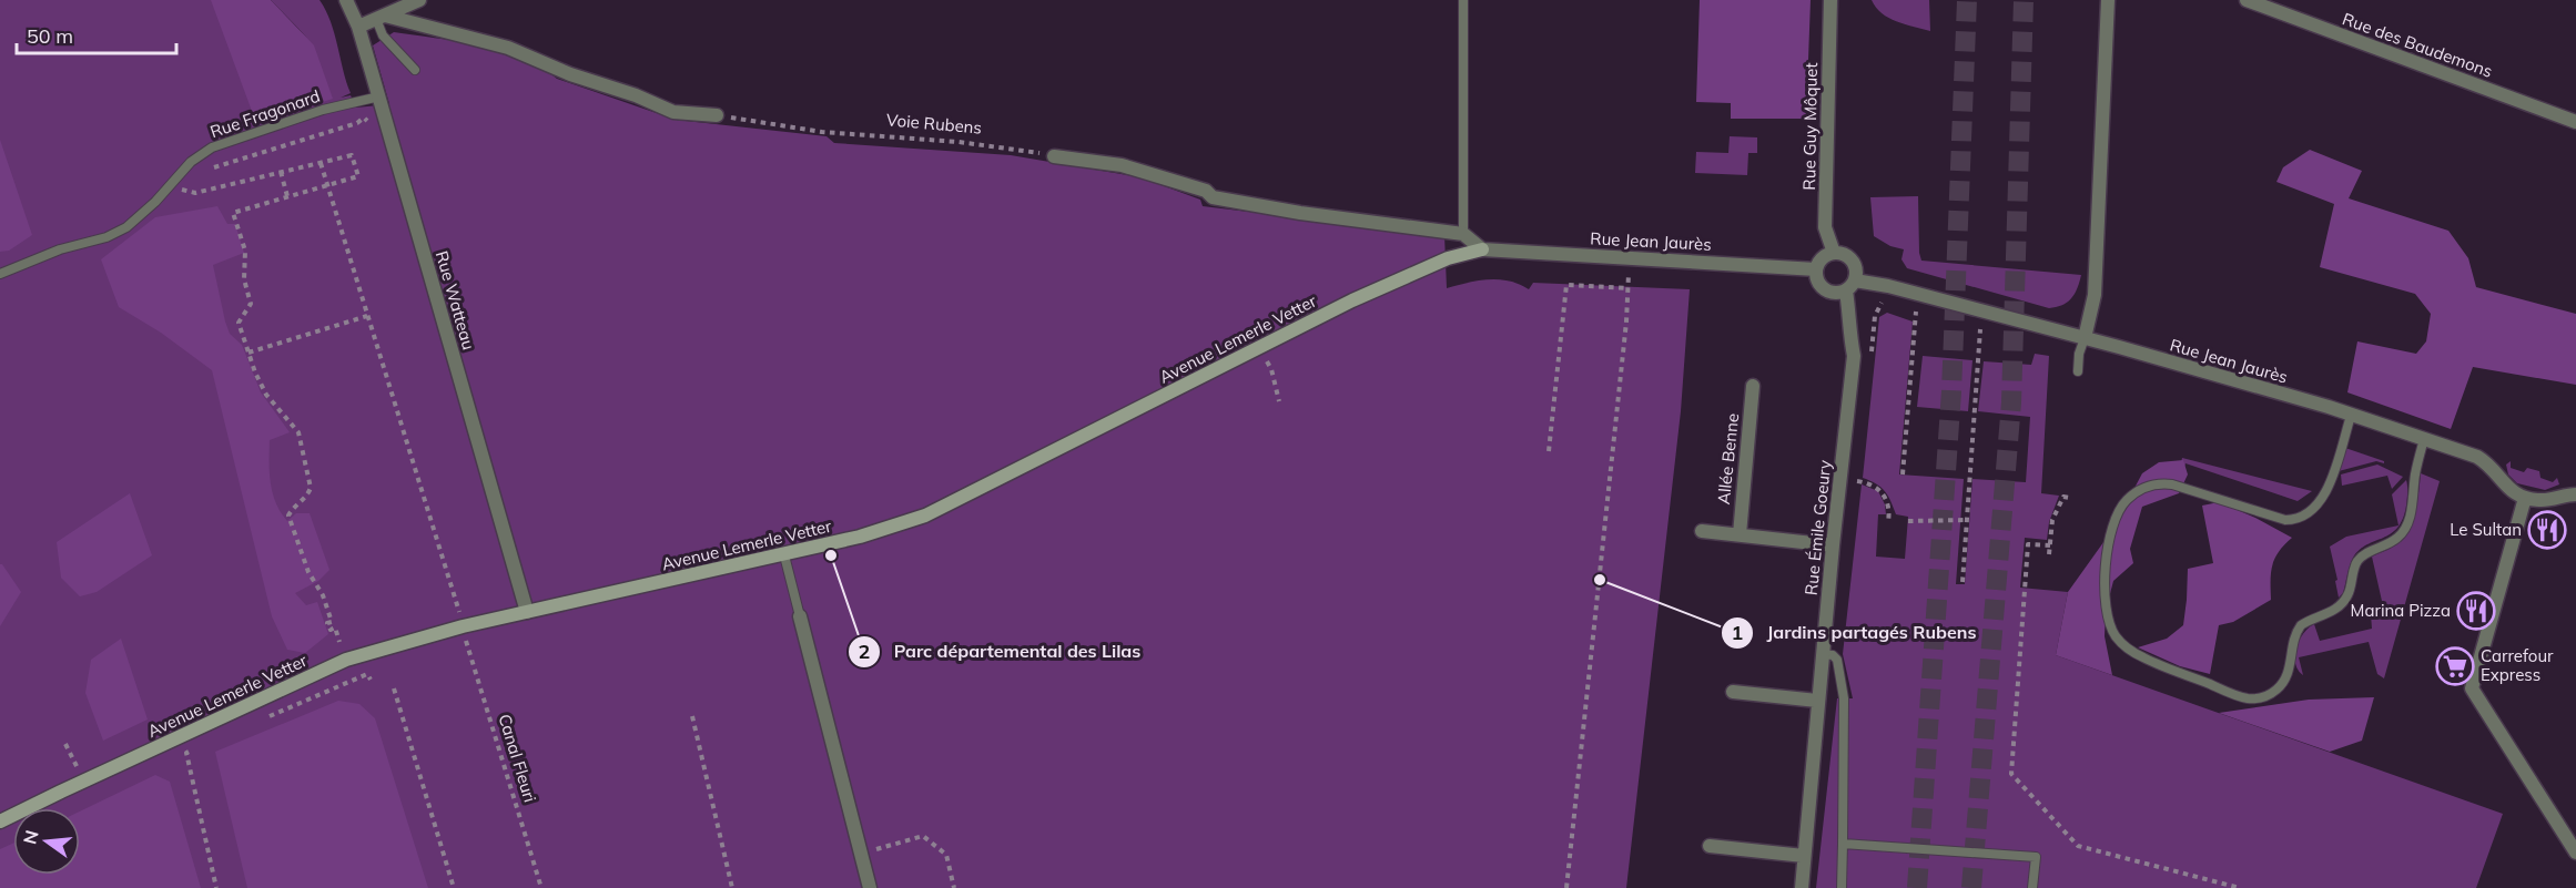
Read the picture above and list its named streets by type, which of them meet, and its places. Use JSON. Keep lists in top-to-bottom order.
{
  "streets": {
    "street": [
      "Rue des Baudemons",
      "Rue Guy Môquet",
      "Rue Jean Jaurès",
      "Rue Watteau",
      "Avenue Lemerle Vetter",
      "Allée Benne",
      "Rue Émile Goeury"
    ],
    "lane": ["Rue Fragonard"],
    "path": ["Voie Rubens", "Canal Fleuri"]
  },
  "crossings": [
    ["Rue Fragonard", "Rue Watteau"],
    ["Rue Guy Môquet", "Rue Jean Jaurès"],
    ["Rue Guy Môquet", "Rue Émile Goeury"],
    ["Rue Jean Jaurès", "Avenue Lemerle Vetter"],
    ["Rue Jean Jaurès", "Rue Émile Goeury"],
    ["Rue Watteau", "Avenue Lemerle Vetter"]
  ],
  "places": {
    "restaurant": ["Le Sultan", "Marina Pizza"],
    "other": ["Parc départemental des Lilas", "Jardins partagés Rubens"],
    "supermarket": ["Carrefour Express"]
  },
  "scale_bar": "50 m",
  "north": "left"
}
